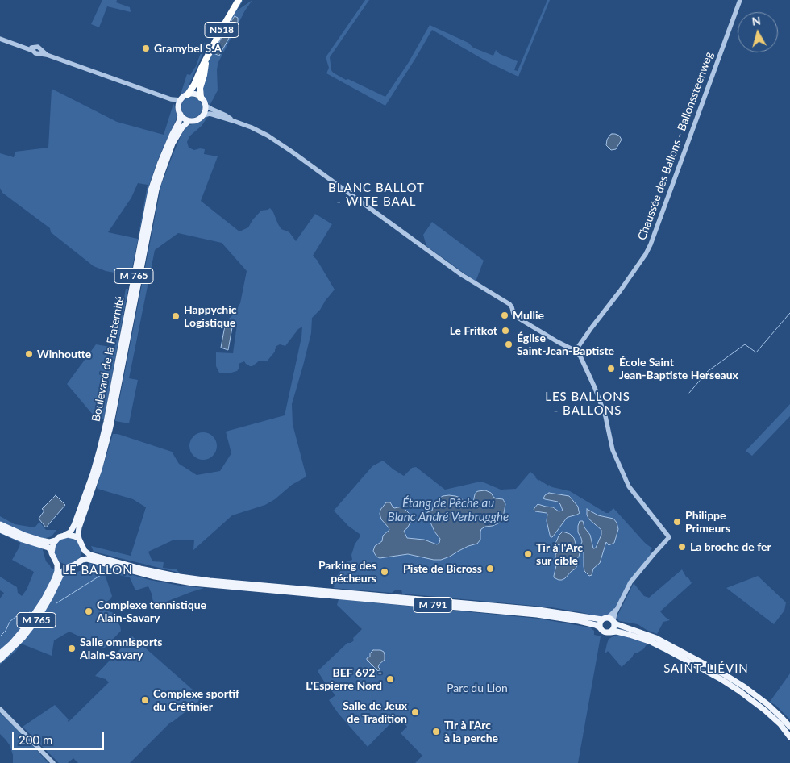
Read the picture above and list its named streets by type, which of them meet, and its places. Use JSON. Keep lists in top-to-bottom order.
{
  "streets": {
    "highway": ["N518"],
    "main road": ["M 765", "Boulevard de la Fraternité", "M 791"],
    "street": ["Chaussée des Ballons - Ballonssteenweg"]
  },
  "crossings": [
    ["M 765", "Boulevard de la Fraternité"],
    ["M 765", "M 791"],
    ["Boulevard de la Fraternité", "M 791"]
  ],
  "districts": [
    "BLANC BALLOT - WITE BAAL",
    "LES BALLONS - BALLONS",
    "LE BALLON",
    "SAINT-LIÉVIN"
  ],
  "water": ["Étang de Pêche au Blanc André Verbrugghe"],
  "parks": ["Parc du Lion"],
  "places": [
    "Gramybel S.A",
    "Mullie",
    "Happychic Logistique",
    "Le Fritkot",
    "Église Saint-Jean-Baptiste",
    "Winhoutte",
    "École Saint Jean-Baptiste Herseaux",
    "Philippe Primeurs",
    "La broche de fer",
    "Tir à l'Arc sur cible",
    "Piste de Bicross",
    "Parking des pécheurs",
    "Complexe tennistique Alain-Savary",
    "Salle omnisports Alain-Savary",
    "BEF 692 - L'Espierre Nord",
    "Complexe sportif du Crétinier",
    "Salle de Jeux de Tradition",
    "Tir à l'Arc à la perche"
  ],
  "scale_bar": "200 m",
  "north": "top"
}
